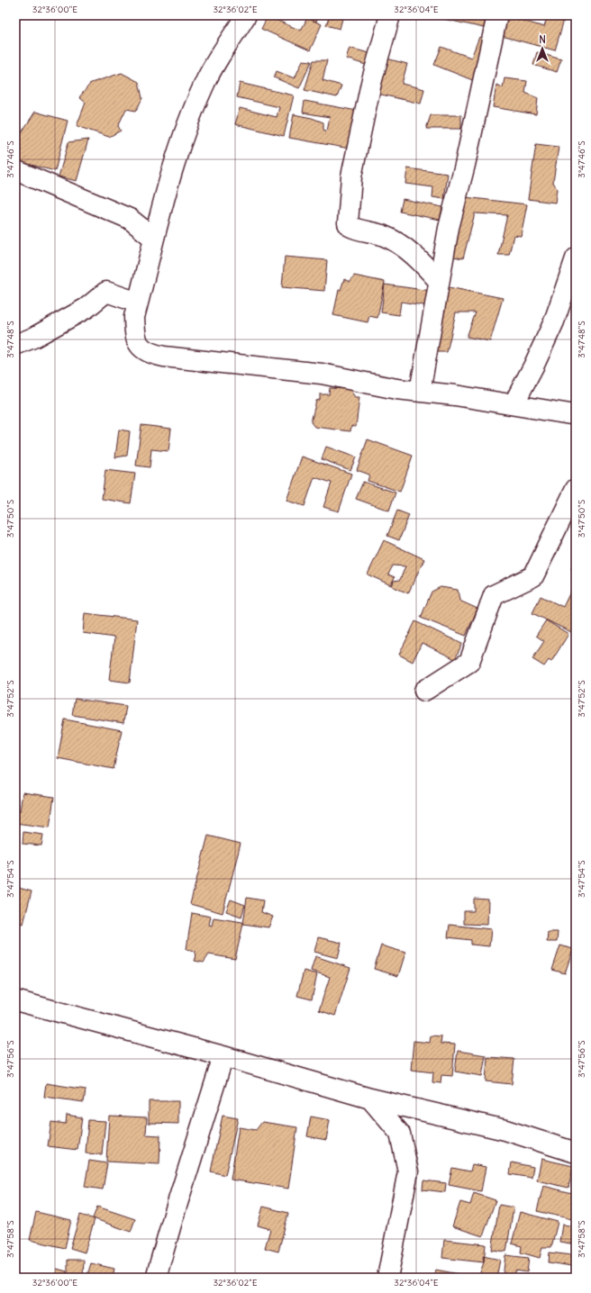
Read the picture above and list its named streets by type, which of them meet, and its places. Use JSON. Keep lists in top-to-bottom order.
{
  "north": "top",
  "coordinates": [
    "32°36'00\"E",
    "32°36'02\"E",
    "32°36'04\"E",
    "3°47'46\"S",
    "3°47'48\"S",
    "3°47'50\"S",
    "3°47'52\"S",
    "3°47'54\"S",
    "3°47'56\"S",
    "3°47'58\"S"
  ]
}
